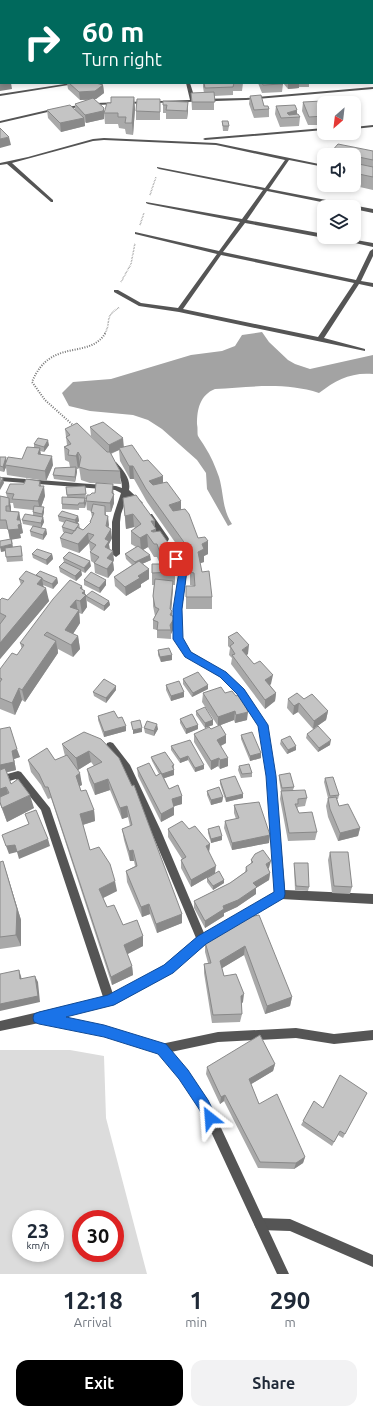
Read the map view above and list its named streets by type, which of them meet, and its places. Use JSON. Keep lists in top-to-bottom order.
{
  "north": "bottom left",
  "page": {
    "turn": ["60 m", "Turn right"],
    "speed": "23 km/h",
    "limit": "30",
    "eta": [
      "12:18",
      "Arrival",
      "1",
      "min",
      "290",
      "m"
    ],
    "buttons": ["Exit", "Share"]
  }
}
